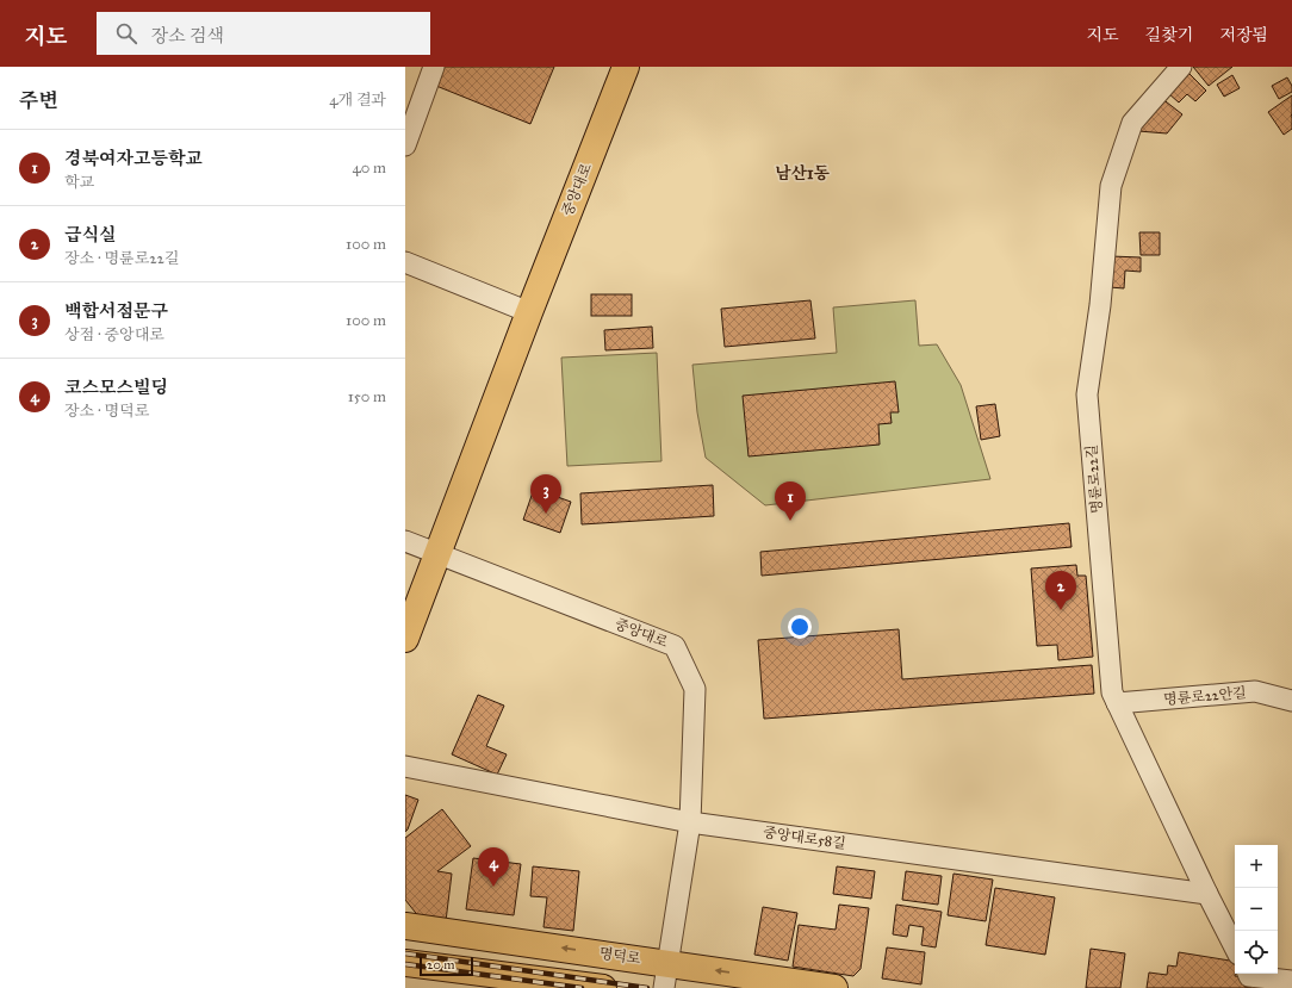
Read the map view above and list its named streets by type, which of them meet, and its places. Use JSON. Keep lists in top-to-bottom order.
{
  "streets": {
    "main road": ["중앙대로", "명덕로"],
    "street": ["명륜로22길", "명륜로22안길", "중앙대로58길"]
  },
  "crossings": [
    ["중앙대로", "중앙대로58길"],
    ["중앙대로", "명덕로"],
    ["명륜로22길", "명륜로22안길"],
    ["명륜로22길", "중앙대로58길"]
  ],
  "districts": ["남산1동"],
  "scale_bar": "20 m",
  "page": {
    "header": "지도",
    "search": "장소 검색",
    "nav": ["지도", "길찾기", "저장됨"],
    "heading": ["주변", "4개 결과"],
    "list": [
      {
        "mark": "1",
        "name": "경북여자고등학교",
        "note": "학교",
        "value": "40 m"
      },
      {
        "mark": "2",
        "name": "급식실",
        "note": "장소 · 명륜로22길",
        "value": "100 m"
      },
      {
        "mark": "3",
        "name": "백합서점문구",
        "note": "상점 · 중앙대로",
        "value": "100 m"
      },
      {
        "mark": "4",
        "name": "코스모스빌딩",
        "note": "장소 · 명덕로",
        "value": "150 m"
      }
    ],
    "pins": [
      "3",
      "1",
      "2",
      "4"
    ],
    "map_buttons": ["+", "−"],
    "scale": "20 m"
  }
}
